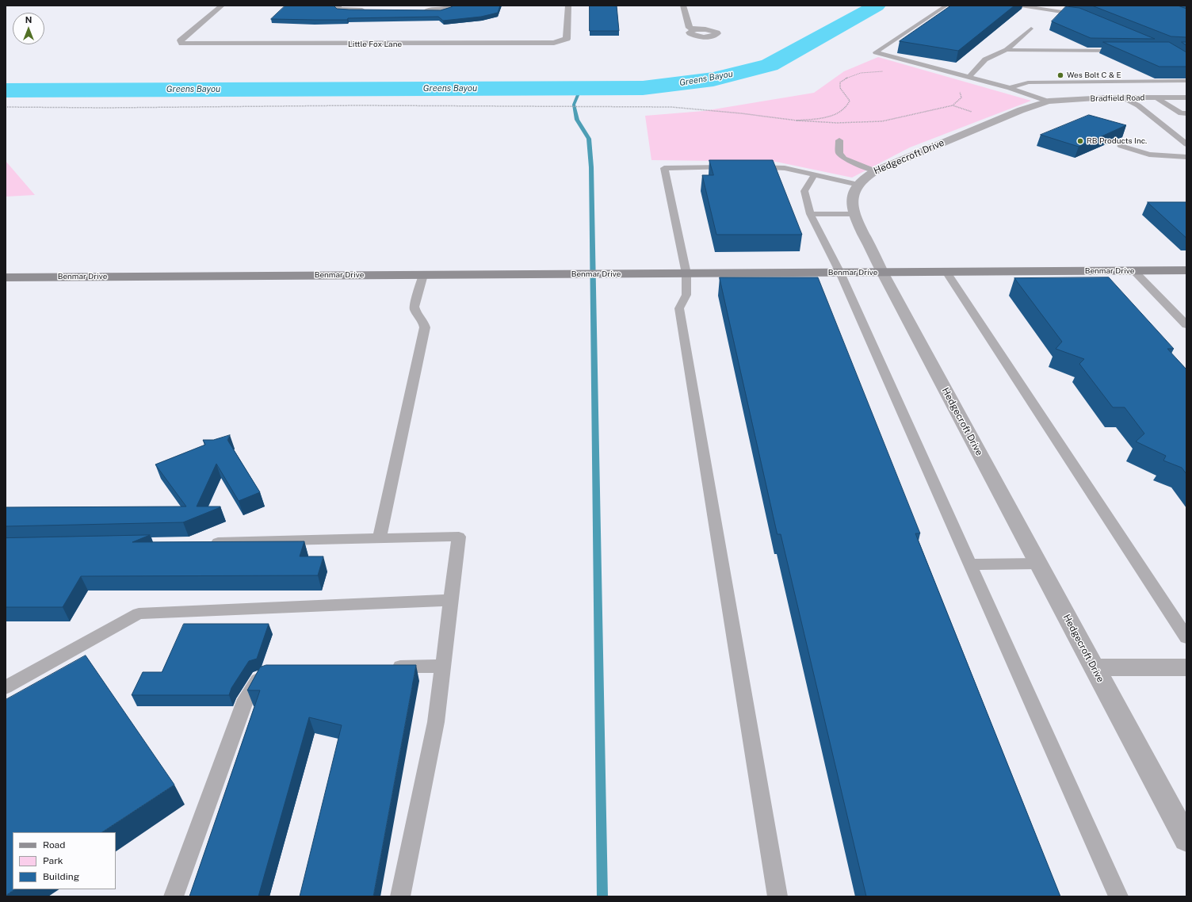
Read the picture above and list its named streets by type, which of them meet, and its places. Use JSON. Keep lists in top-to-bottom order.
{
  "streets": {
    "street": [
      "Little Fox Lane",
      "Bradfield Road",
      "Hedgecroft Drive",
      "Benmar Drive"
    ]
  },
  "crossings": [
    ["Bradfield Road", "Hedgecroft Drive"],
    ["Hedgecroft Drive", "Benmar Drive"]
  ],
  "water": ["Greens Bayou"],
  "places": ["Wes Bolt C & E", "RB Products Inc."],
  "legend": ["Road", "Park", "Building"],
  "north": "top"
}
